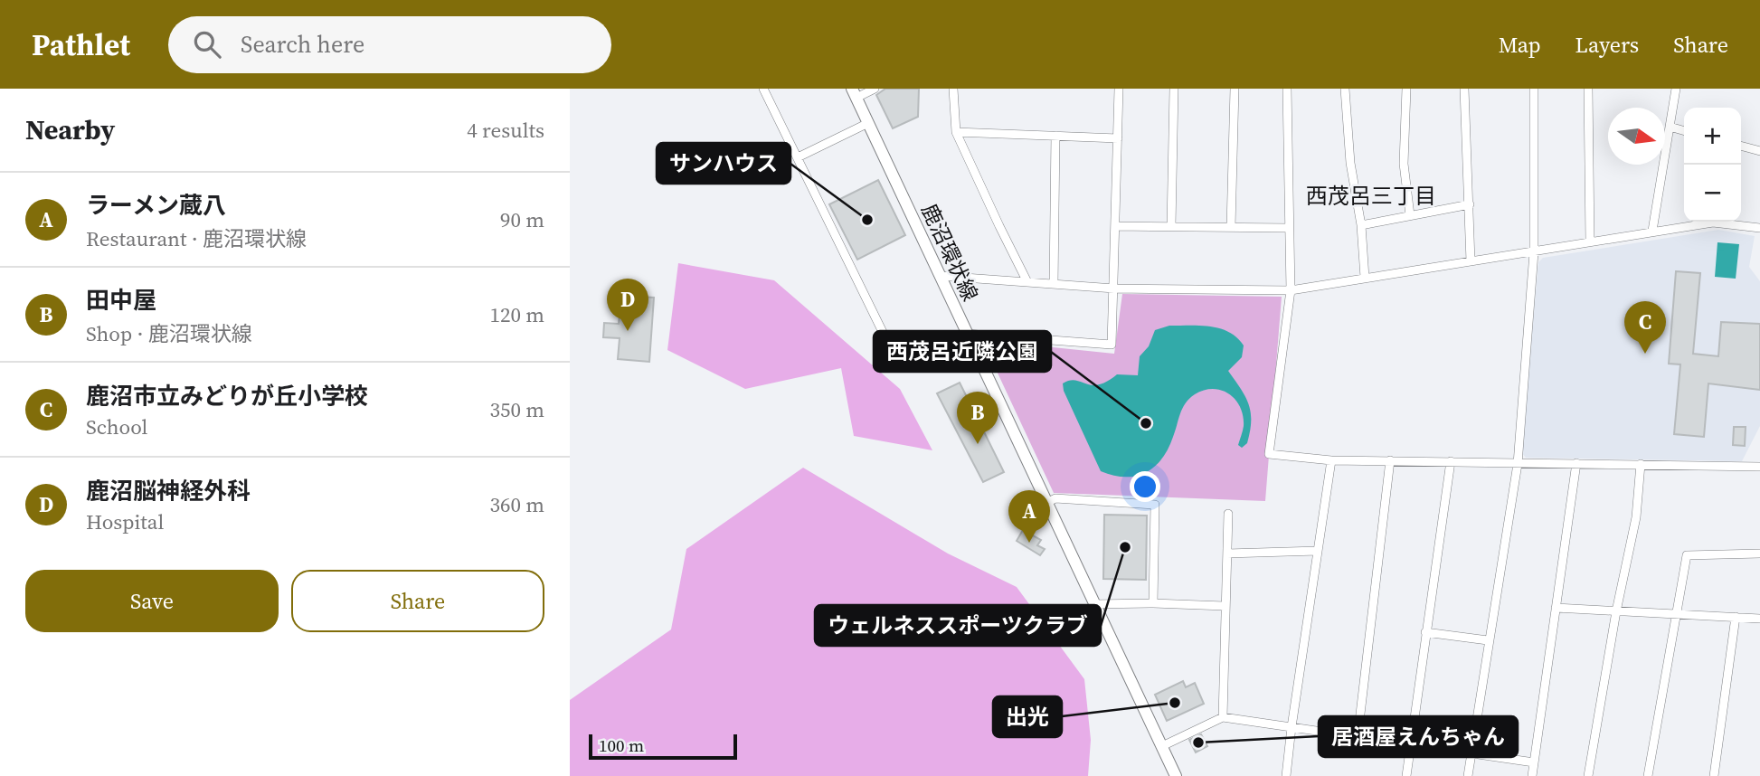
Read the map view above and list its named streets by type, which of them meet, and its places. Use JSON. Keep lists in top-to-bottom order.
{
  "streets": {
    "main road": ["鹿沼環状線"]
  },
  "districts": ["西茂呂三丁目"],
  "places": [
    "サンハウス",
    "西茂呂近隣公園",
    "ウェルネススポーツクラブ",
    "出光",
    "居酒屋えんちゃん"
  ],
  "scale_bar": "100 m",
  "north": "right",
  "page": {
    "header": "Pathlet",
    "search": "Search here",
    "nav": ["Map", "Layers", "Share"],
    "heading": ["Nearby", "4 results"],
    "map_buttons": ["+", "−"],
    "list": [
      {
        "mark": "A",
        "name": "ラーメン蔵八",
        "note": "Restaurant · 鹿沼環状線",
        "value": "90 m"
      },
      {
        "mark": "B",
        "name": "田中屋",
        "note": "Shop · 鹿沼環状線",
        "value": "120 m"
      },
      {
        "mark": "C",
        "name": "鹿沼市立みどりが丘小学校",
        "note": "School",
        "value": "350 m"
      },
      {
        "mark": "D",
        "name": "鹿沼脳神経外科",
        "note": "Hospital",
        "value": "360 m"
      }
    ],
    "pins": [
      "D",
      "C",
      "B",
      "A"
    ],
    "buttons": ["Save", "Share"],
    "scale": "100 m"
  }
}
